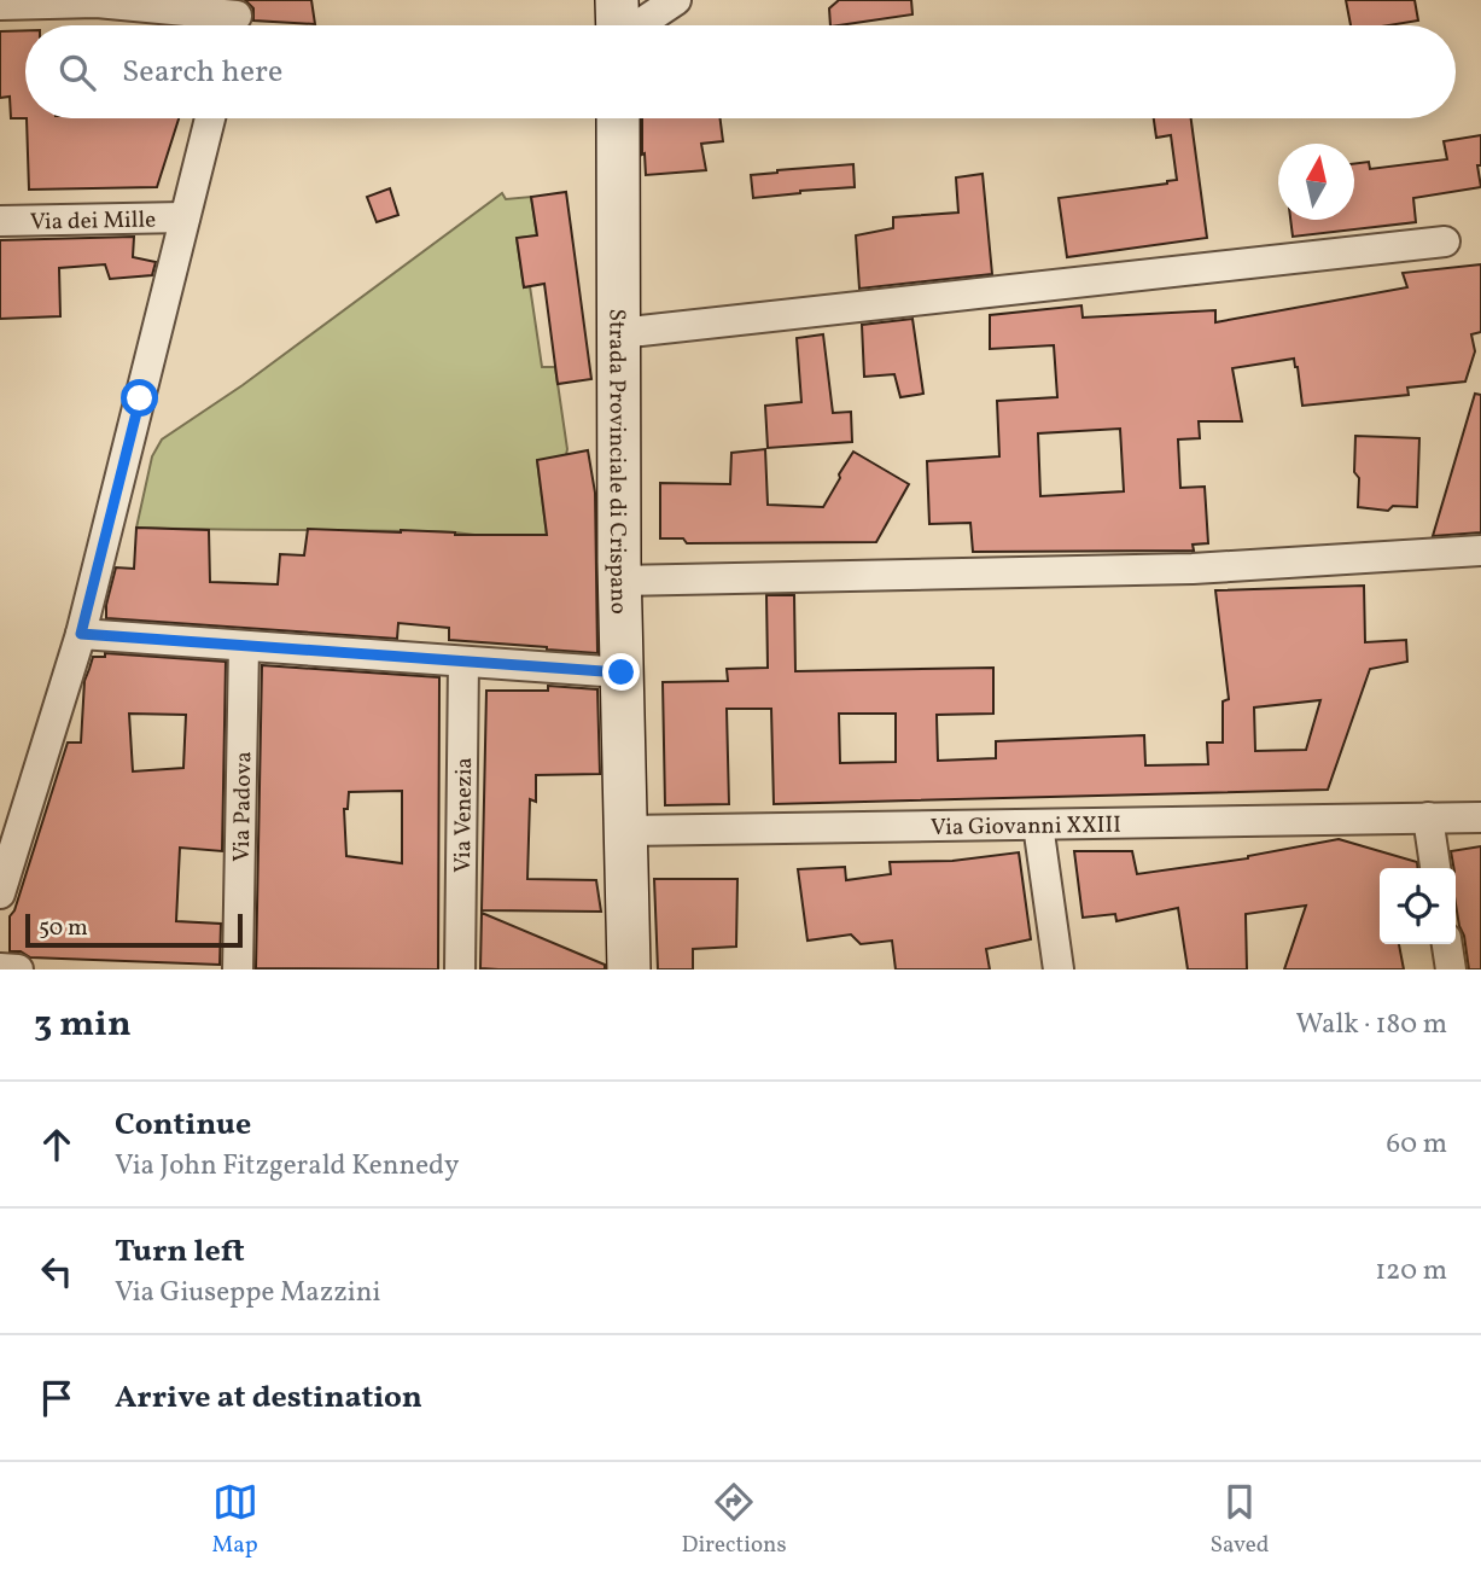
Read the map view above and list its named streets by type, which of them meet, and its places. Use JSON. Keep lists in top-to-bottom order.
{
  "streets": {
    "street": [
      "Via dei Mille",
      "Strada Provinciale di Crispano",
      "Via Padova",
      "Via Venezia",
      "Via Giovanni XXIII"
    ]
  },
  "crossings": [
    ["Strada Provinciale di Crispano", "Via Giovanni XXIII"]
  ],
  "scale_bar": "50 m",
  "north": "top",
  "page": {
    "search": "Search here",
    "scale": "50 m",
    "heading": ["3 min", "Walk · 180 m"],
    "list": [
      ["Continue", "Via John Fitzgerald Kennedy", "60 m"],
      ["Turn left", "Via Giuseppe Mazzini", "120 m"],
      "Arrive at destination"
    ],
    "nav": ["Map", "Directions", "Saved"]
  }
}
